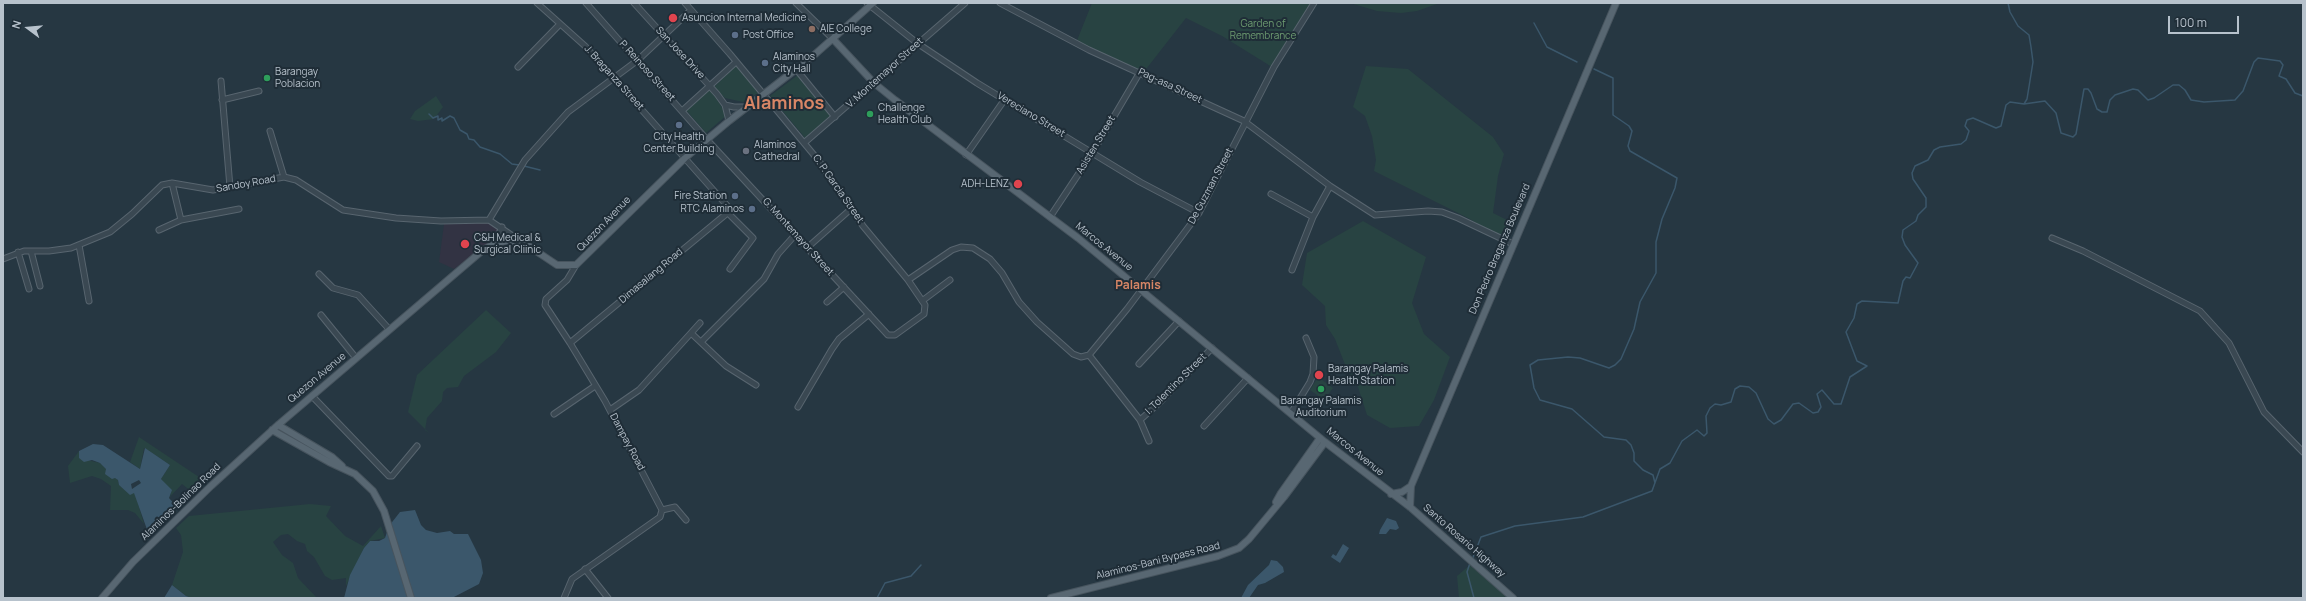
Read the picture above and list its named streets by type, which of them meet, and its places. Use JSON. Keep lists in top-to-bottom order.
{
  "streets": {
    "main road": [
      "Quezon Avenue",
      "Marcos Avenue",
      "Don Pedro Braganza Boulevard",
      "Alaminos-Bolinao Road",
      "Santo Rosario Highway",
      "Alaminos-Bani Bypass Road"
    ],
    "street": [
      "San Jose Drive",
      "P. Reinoso Street",
      "V. Montemayor Street",
      "J. Braganza Street",
      "Pag-asa Street",
      "Vereciano Street",
      "Asisten Street",
      "Sandoy Road",
      "De Guzman Street",
      "C. P. Garcia Street",
      "G. Montemayor Street",
      "Dimasalang Road",
      "I. Tolentino Street",
      "Dampay Road"
    ]
  },
  "crossings": [
    ["San Jose Drive", "Quezon Avenue"],
    ["P. Reinoso Street", "Quezon Avenue"],
    ["P. Reinoso Street", "G. Montemayor Street"],
    ["V. Montemayor Street", "Vereciano Street"],
    ["V. Montemayor Street", "C. P. Garcia Street"],
    ["V. Montemayor Street", "Marcos Avenue"],
    ["J. Braganza Street", "Quezon Avenue"],
    ["J. Braganza Street", "Dimasalang Road"],
    ["Pag-asa Street", "Asisten Street"],
    ["Pag-asa Street", "De Guzman Street"],
    ["Pag-asa Street", "Don Pedro Braganza Boulevard"],
    ["Vereciano Street", "Asisten Street"],
    ["Vereciano Street", "De Guzman Street"],
    ["Vereciano Street", "Quezon Avenue"],
    ["Asisten Street", "Marcos Avenue"],
    ["Sandoy Road", "Quezon Avenue"],
    ["De Guzman Street", "Marcos Avenue"],
    ["C. P. Garcia Street", "Quezon Avenue"],
    ["C. P. Garcia Street", "G. Montemayor Street"],
    ["Quezon Avenue", "G. Montemayor Street"],
    ["Quezon Avenue", "Marcos Avenue"],
    ["Quezon Avenue", "Dampay Road"],
    ["Quezon Avenue", "Alaminos-Bolinao Road"],
    ["Marcos Avenue", "I. Tolentino Street"],
    ["Marcos Avenue", "Santo Rosario Highway"],
    ["Marcos Avenue", "Alaminos-Bani Bypass Road"],
    ["Don Pedro Braganza Boulevard", "Santo Rosario Highway"],
    ["Dimasalang Road", "Dampay Road"]
  ],
  "districts": ["Alaminos", "Palamis"],
  "parks": ["Garden of Remembrance"],
  "places": [
    "Asuncion Internal Medicine",
    "AIE College",
    "Post Office",
    "Alaminos City Hall",
    "Barangay Poblacion",
    "Challenge Health Club",
    "City Health Center Building",
    "Alaminos Cathedral",
    "ADH-LENZ",
    "Fire Station",
    "RTC Alaminos",
    "C&H Medical & Surgical Cliinic",
    "Barangay Palamis Health Station",
    "Barangay Palamis Auditorium"
  ],
  "scale_bar": "100 m",
  "north": "left"
}
